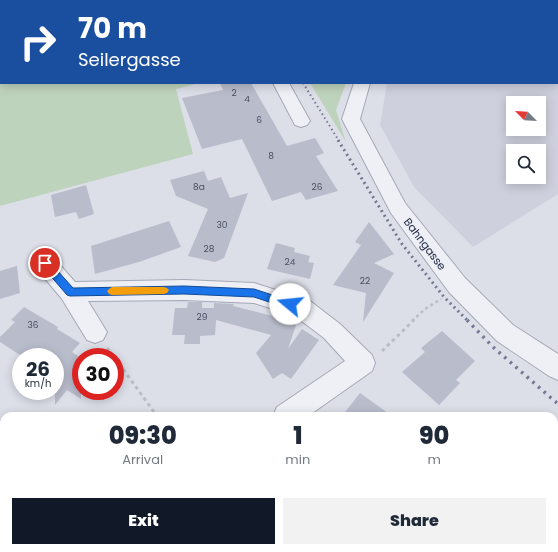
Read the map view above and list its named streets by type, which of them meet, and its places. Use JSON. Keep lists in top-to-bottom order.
{
  "streets": {
    "street": ["Bahngasse"]
  },
  "house_numbers": [
    "2",
    "4",
    "6",
    "8",
    "8a",
    "26",
    "30",
    "28",
    "24",
    "22",
    "29",
    "36"
  ],
  "north": "top left",
  "page": {
    "turn": ["70 m", "Seilergasse"],
    "speed": "26 km/h",
    "limit": "30",
    "eta": [
      "09:30",
      "Arrival",
      "1",
      "min",
      "90",
      "m"
    ],
    "buttons": ["Exit", "Share"]
  }
}
